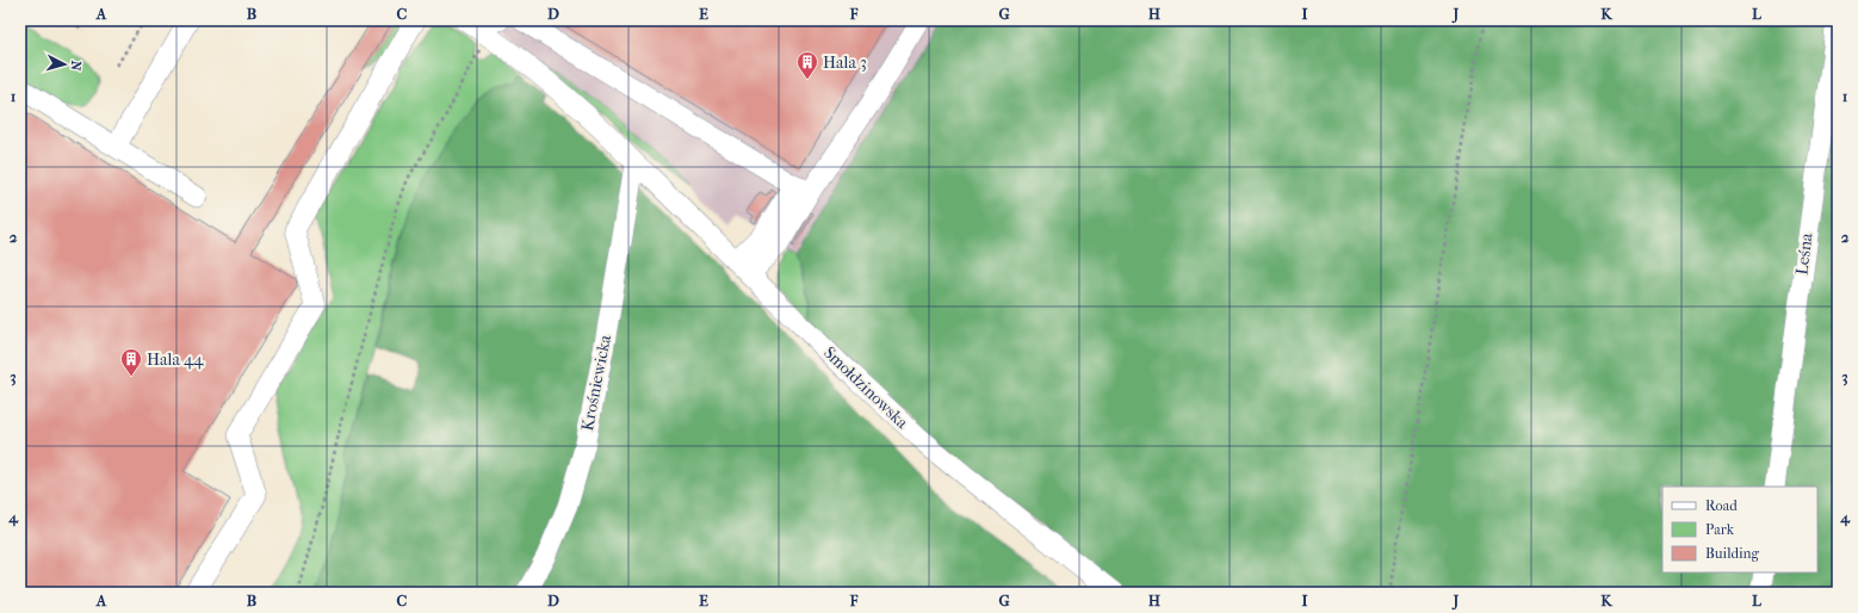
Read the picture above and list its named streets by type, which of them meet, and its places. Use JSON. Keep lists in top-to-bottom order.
{
  "streets": {
    "street": ["Leśna", "Krośniewicka", "Smołdzinowska"]
  },
  "crossings": [
    ["Krośniewicka", "Smołdzinowska"]
  ],
  "places": {
    "building": ["Hala 3", "Hala 44"]
  },
  "legend": ["Road", "Park", "Building"],
  "north": "right",
  "grid": {
    "columns": [
      "A",
      "B",
      "C",
      "D",
      "E",
      "F",
      "G",
      "H",
      "I",
      "J",
      "K",
      "L"
    ],
    "rows": [
      "1",
      "2",
      "3",
      "4"
    ]
  }
}
